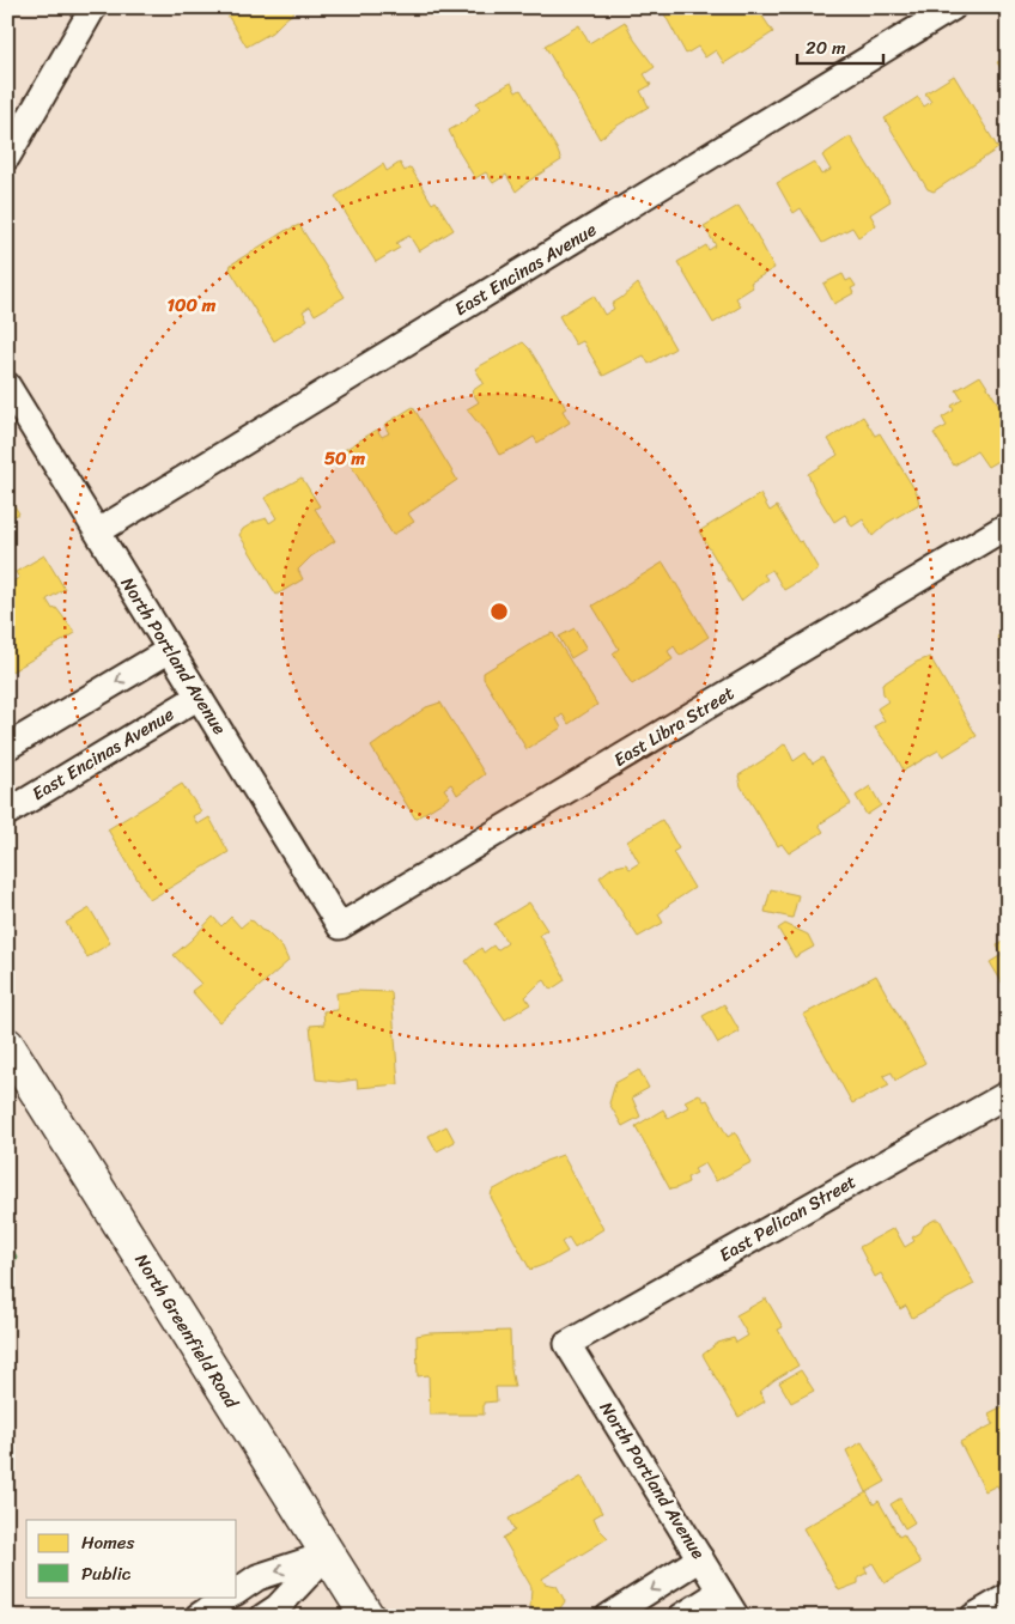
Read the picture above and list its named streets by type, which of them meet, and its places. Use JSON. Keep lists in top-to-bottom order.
{
  "streets": {
    "main road": ["North Greenfield Road"],
    "street": [
      "East Encinas Avenue",
      "North Portland Avenue",
      "East Libra Street",
      "East Pelican Street"
    ]
  },
  "crossings": [
    ["East Encinas Avenue", "North Portland Avenue"],
    ["North Portland Avenue", "East Libra Street"],
    ["North Portland Avenue", "East Pelican Street"]
  ],
  "legend": ["Homes", "Public"],
  "scale_bar": "20 m",
  "rings": ["100 m", "50 m"]
}
